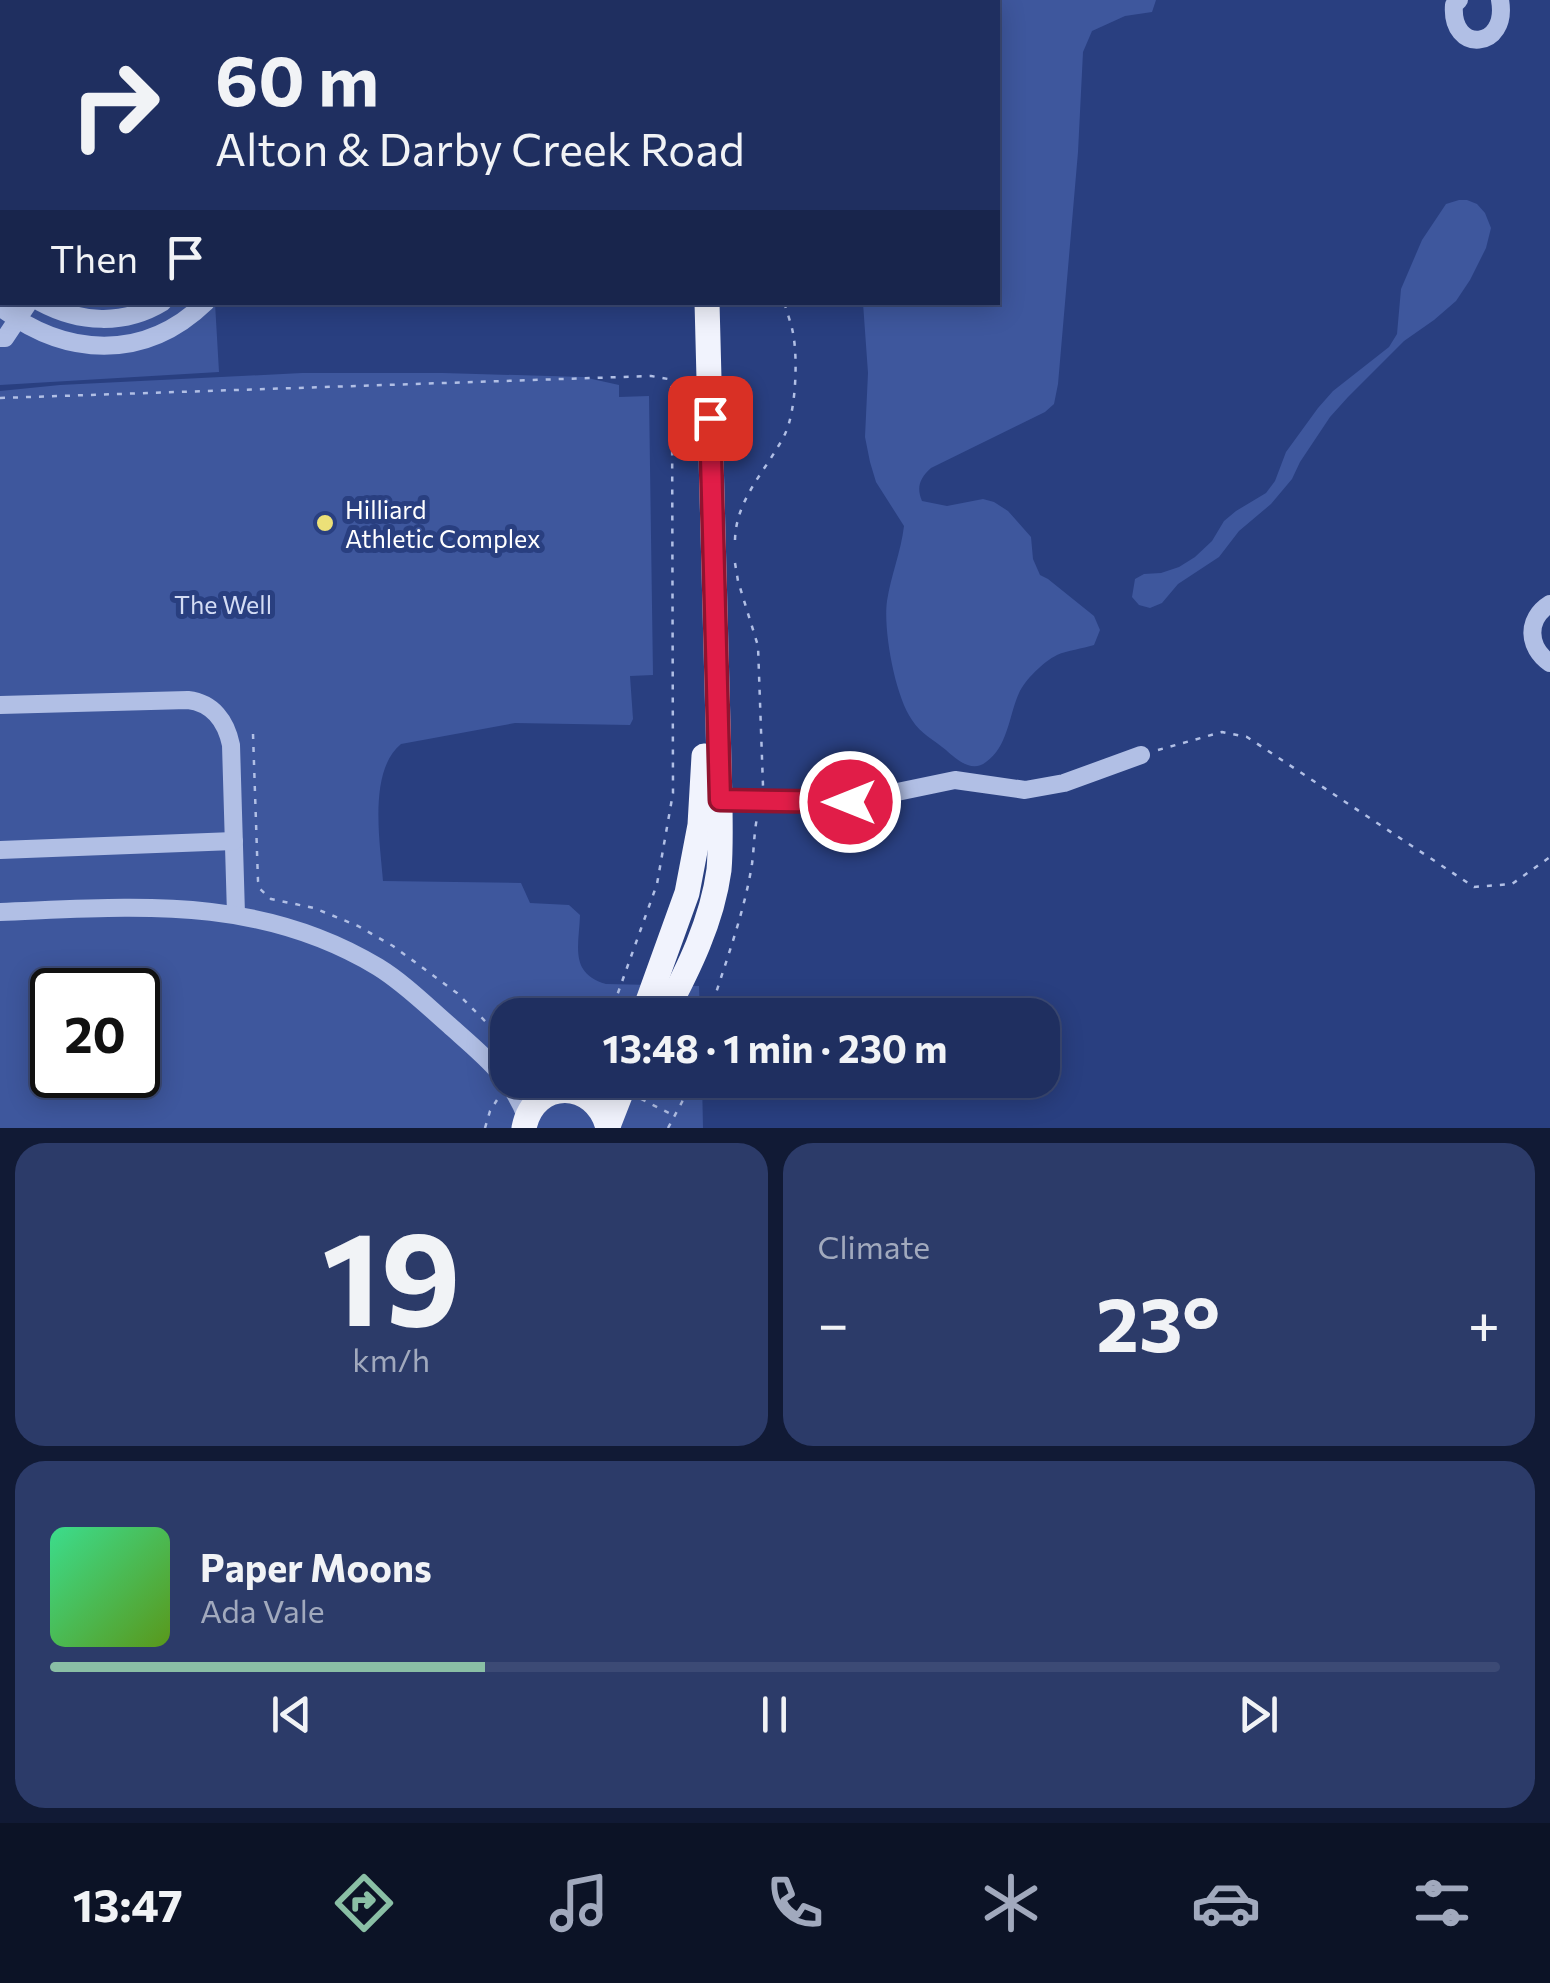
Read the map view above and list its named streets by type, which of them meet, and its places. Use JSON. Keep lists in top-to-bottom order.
{
  "parks": ["The Well"],
  "places": ["Hilliard Athletic Complex"],
  "page": {
    "turn": ["60 m", "Alton & Darby Creek Road"],
    "then": "Then",
    "limit": "20",
    "trip": "13:48 · 1 min · 230 m",
    "tile": [
      ["19", "km/h"],
      "Climate"
    ],
    "heat": ["−", "23°", "+"],
    "song": ["Paper Moons", "Ada Vale"],
    "tabs": "13:47"
  }
}
